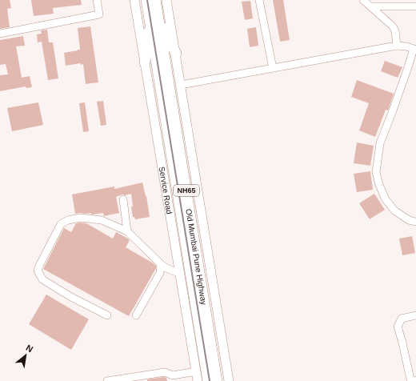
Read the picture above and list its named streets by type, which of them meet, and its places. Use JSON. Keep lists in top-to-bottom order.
{
  "streets": {
    "highway": ["NH65", "Old Mumbai Pune Highway"],
    "main road": ["Service Road"]
  },
  "north": "top right"
}
